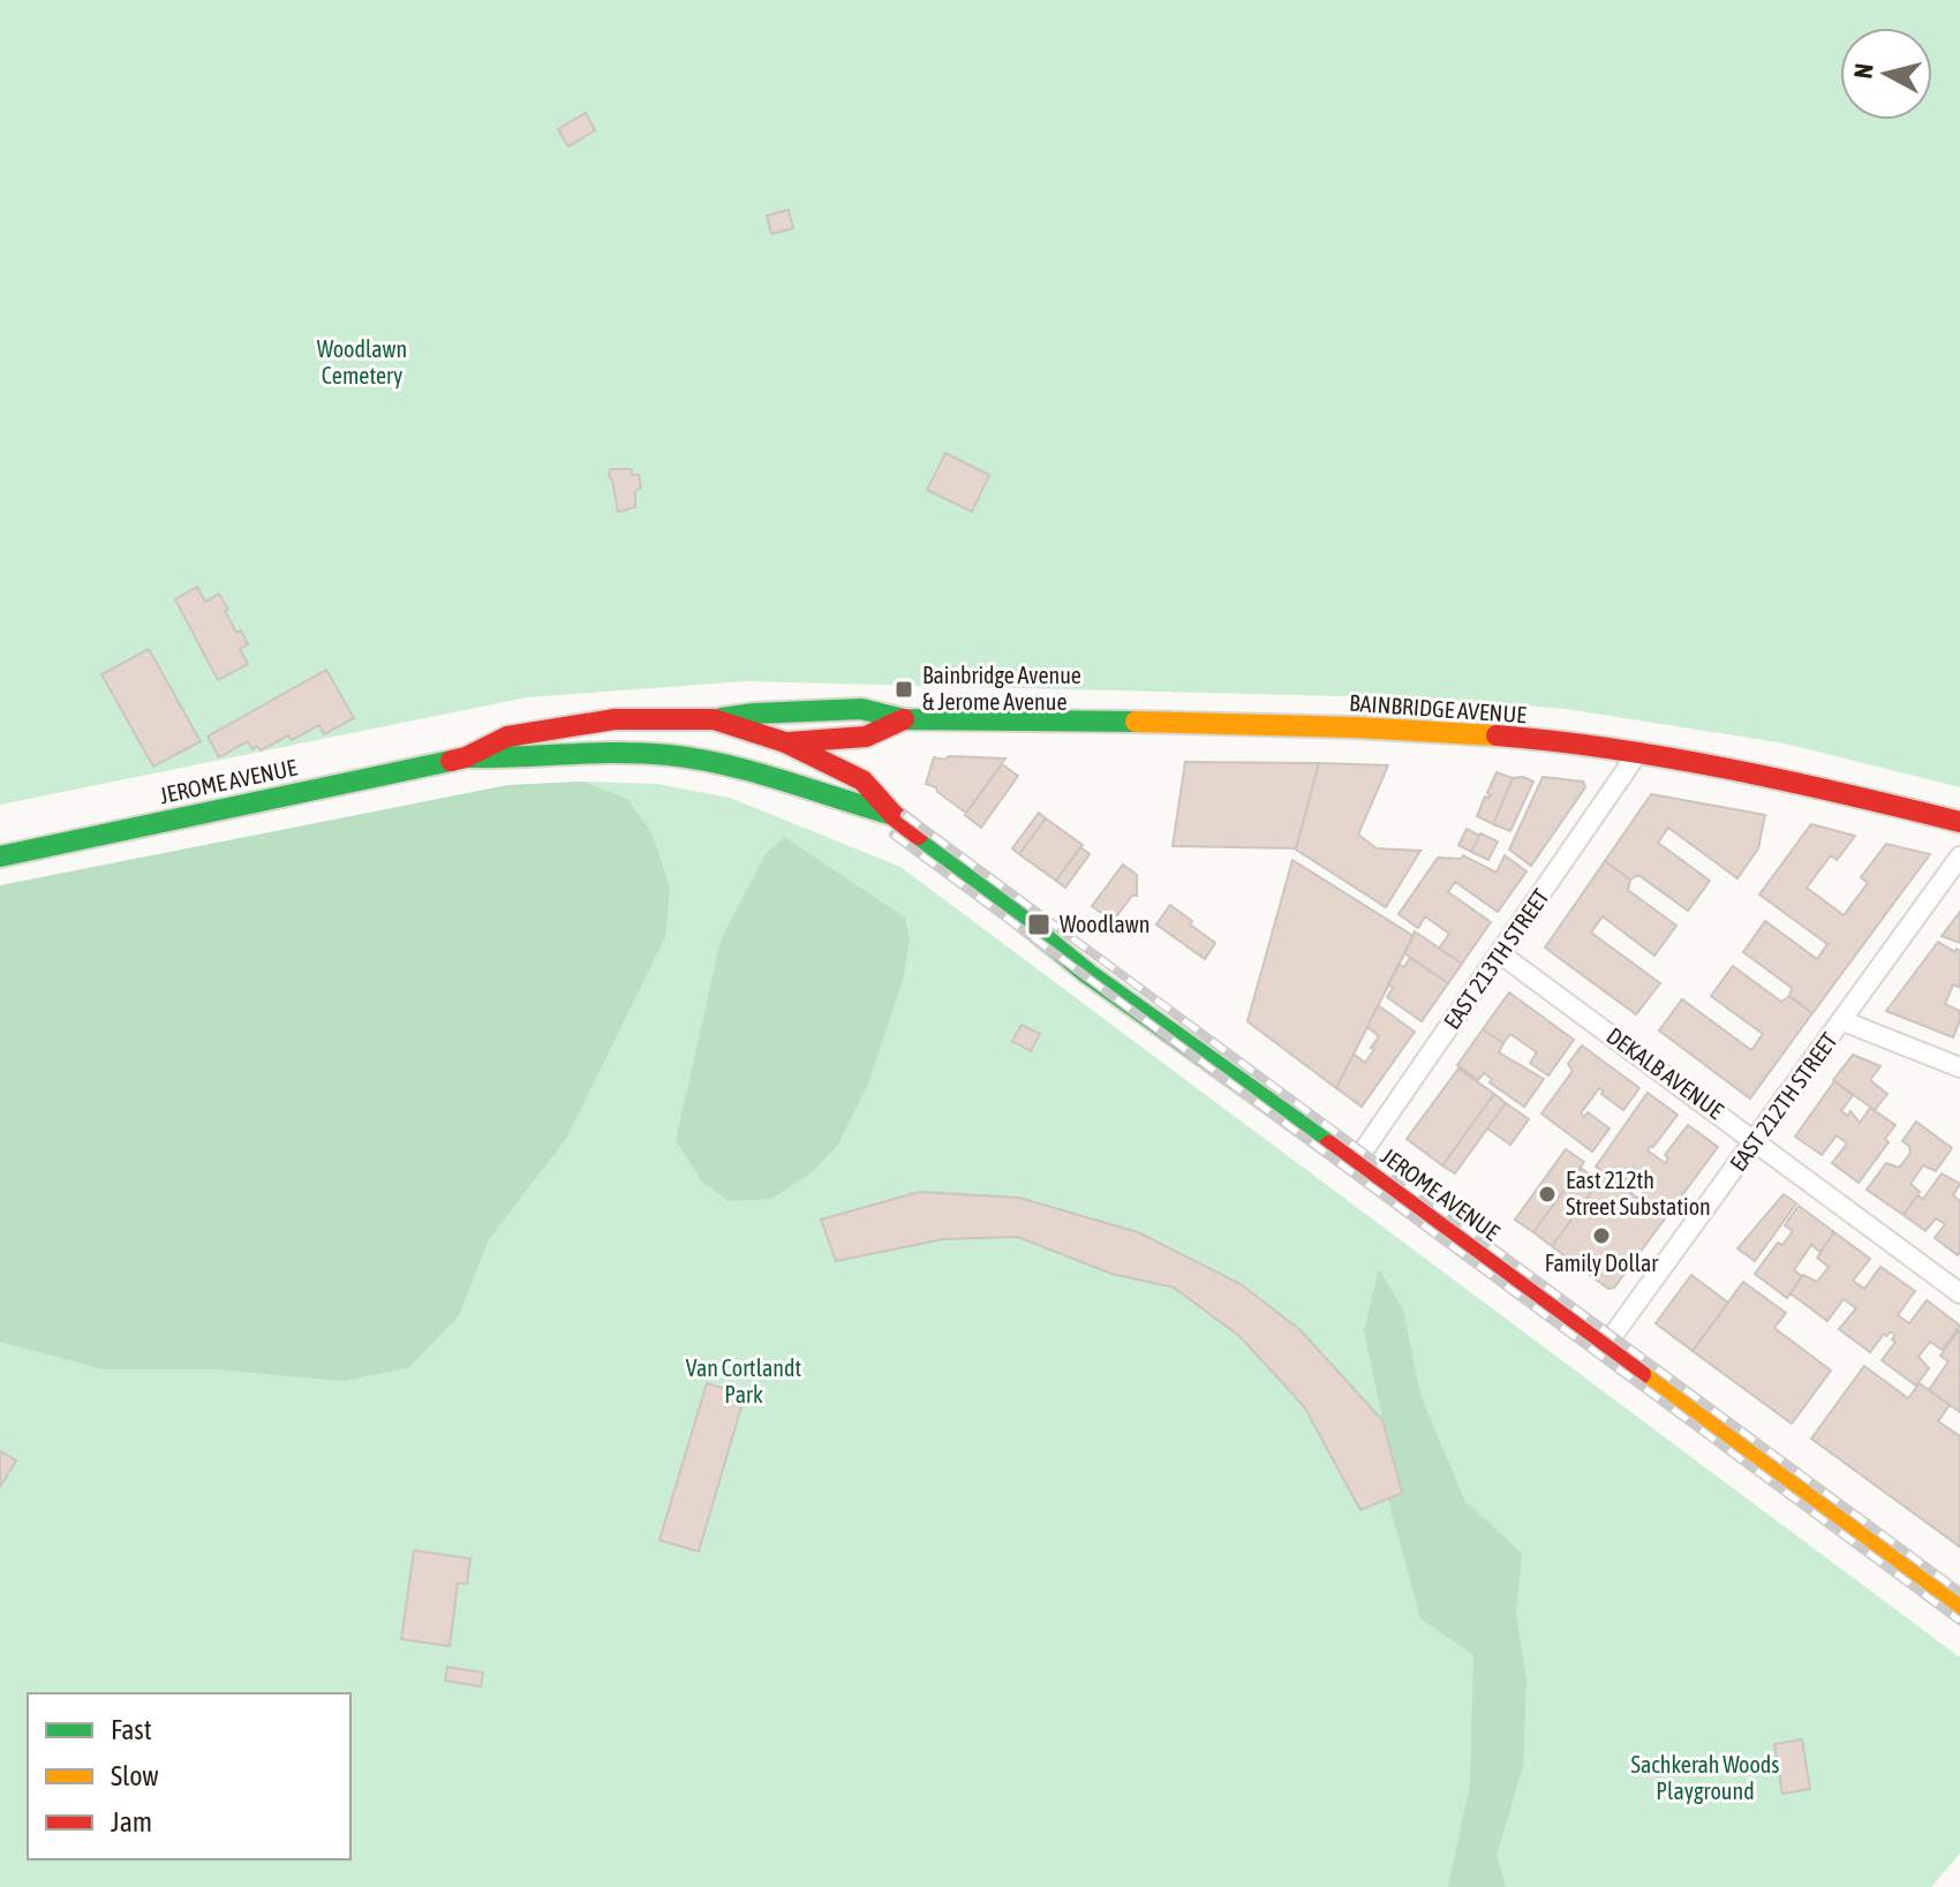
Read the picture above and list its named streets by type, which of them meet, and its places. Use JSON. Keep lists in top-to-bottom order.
{
  "streets": {
    "main road": ["BAINBRIDGE AVENUE", "JEROME AVENUE"],
    "street": ["EAST 213TH STREET", "DEKALB AVENUE", "EAST 212TH STREET"]
  },
  "crossings": [
    ["BAINBRIDGE AVENUE", "JEROME AVENUE"],
    ["BAINBRIDGE AVENUE", "EAST 213TH STREET"],
    ["JEROME AVENUE", "EAST 213TH STREET"],
    ["JEROME AVENUE", "EAST 212TH STREET"],
    ["EAST 213TH STREET", "DEKALB AVENUE"],
    ["DEKALB AVENUE", "EAST 212TH STREET"]
  ],
  "parks": ["Woodlawn Cemetery", "Van Cortlandt Park", "Sachkerah Woods Playground"],
  "places": {
    "transit": ["Bainbridge Avenue & Jerome Avenue", "Woodlawn"],
    "other": ["East 212th Street Substation", "Family Dollar"]
  },
  "legend": ["Fast", "Slow", "Jam"],
  "north": "left"
}
